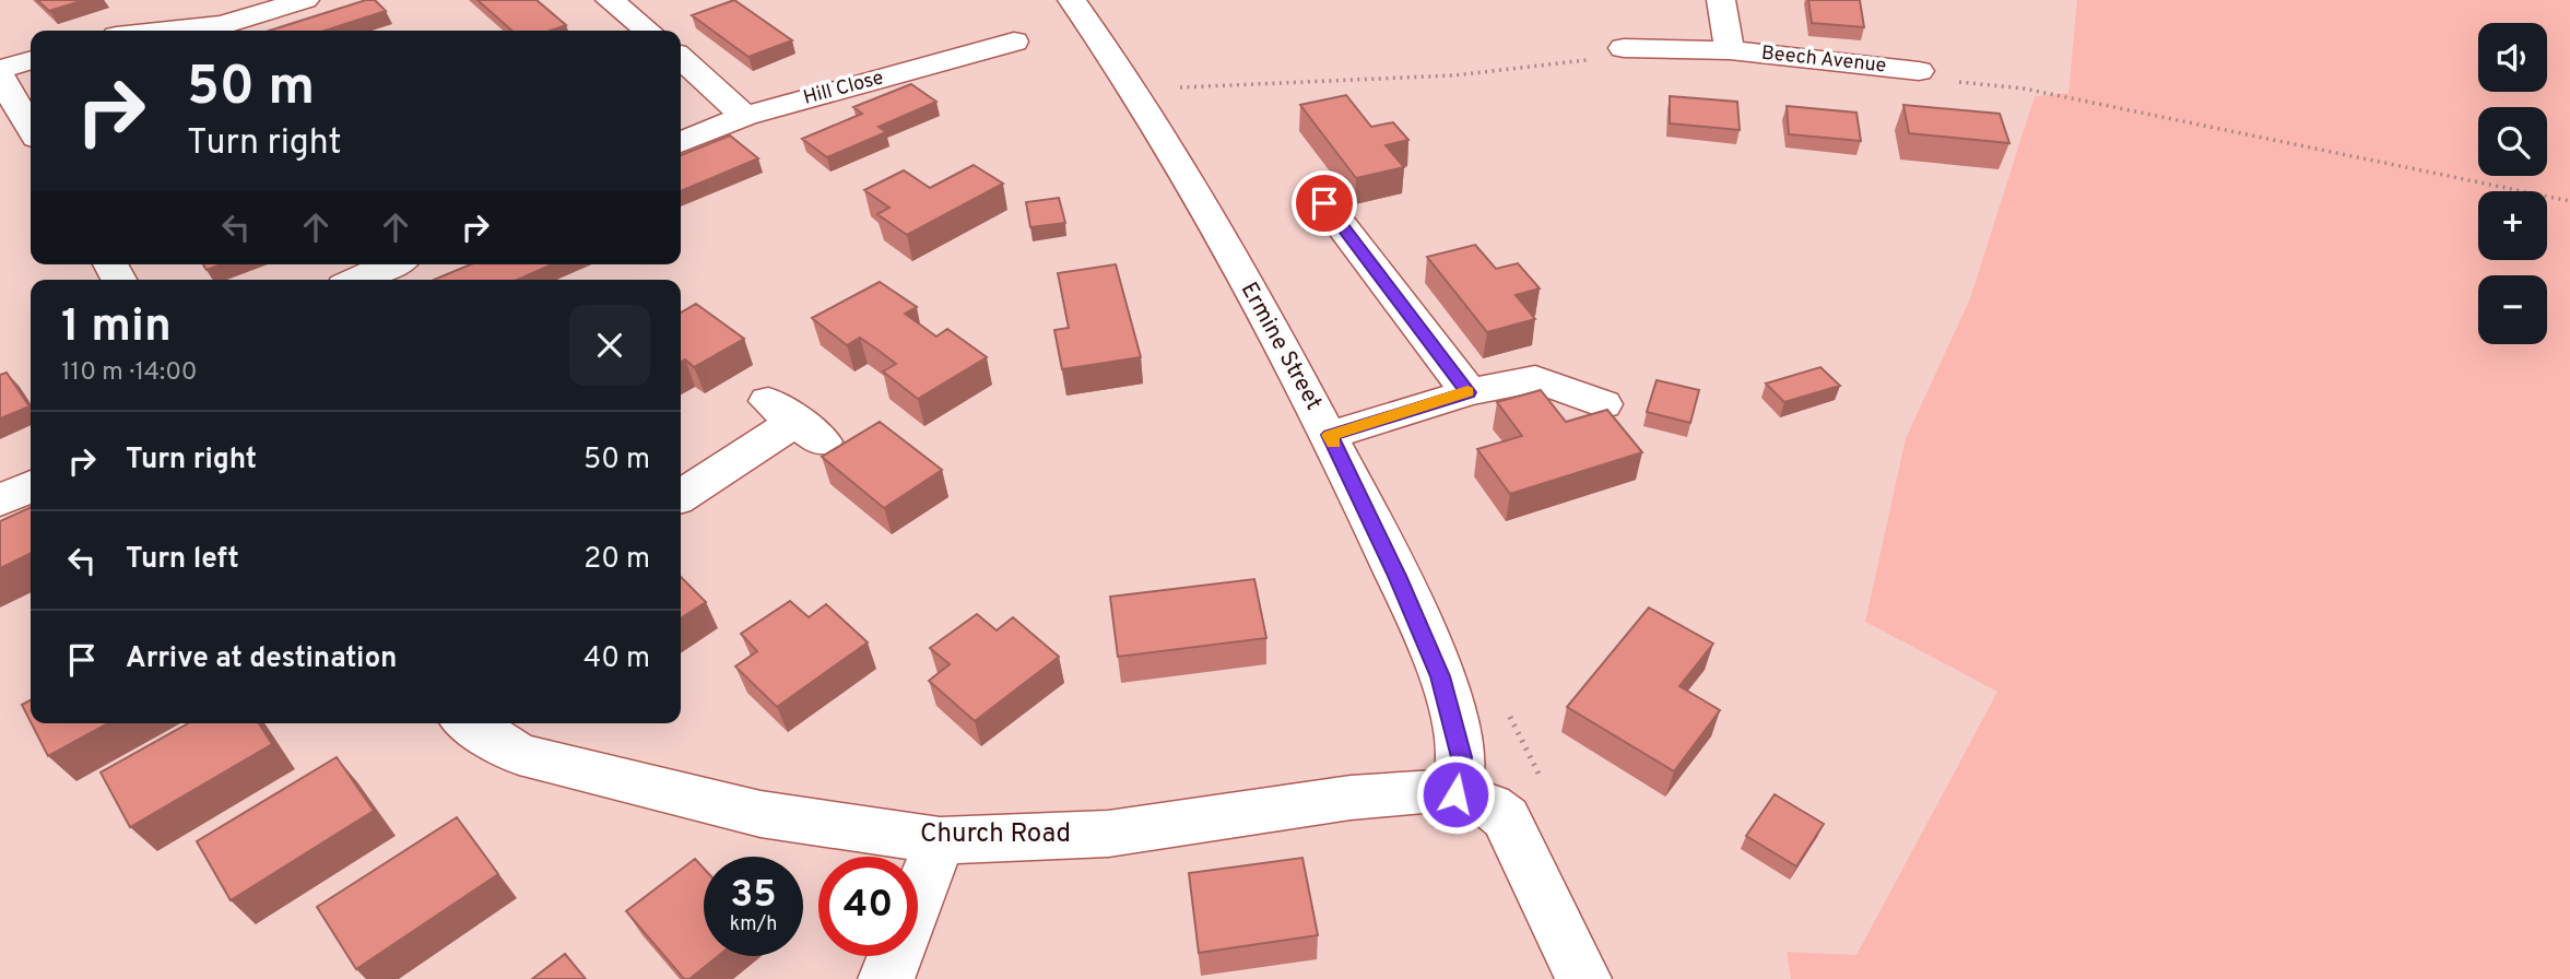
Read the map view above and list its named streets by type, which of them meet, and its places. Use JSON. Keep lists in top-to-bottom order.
{
  "streets": {
    "street": [
      "Beech Avenue",
      "Hill Close",
      "Ermine Street",
      "Church Road"
    ]
  },
  "crossings": [
    ["Ermine Street", "Church Road"]
  ],
  "page": {
    "map_buttons": ["+", "−"],
    "turn": ["50 m", "Turn right"],
    "heading": ["1 min", "110 m · 14:00"],
    "list": [
      {
        "name": "Turn right",
        "value": "50 m"
      },
      {
        "name": "Turn left",
        "value": "20 m"
      },
      {
        "name": "Arrive at destination",
        "value": "40 m"
      }
    ],
    "speed": "35 km/h",
    "limit": "40"
  }
}
